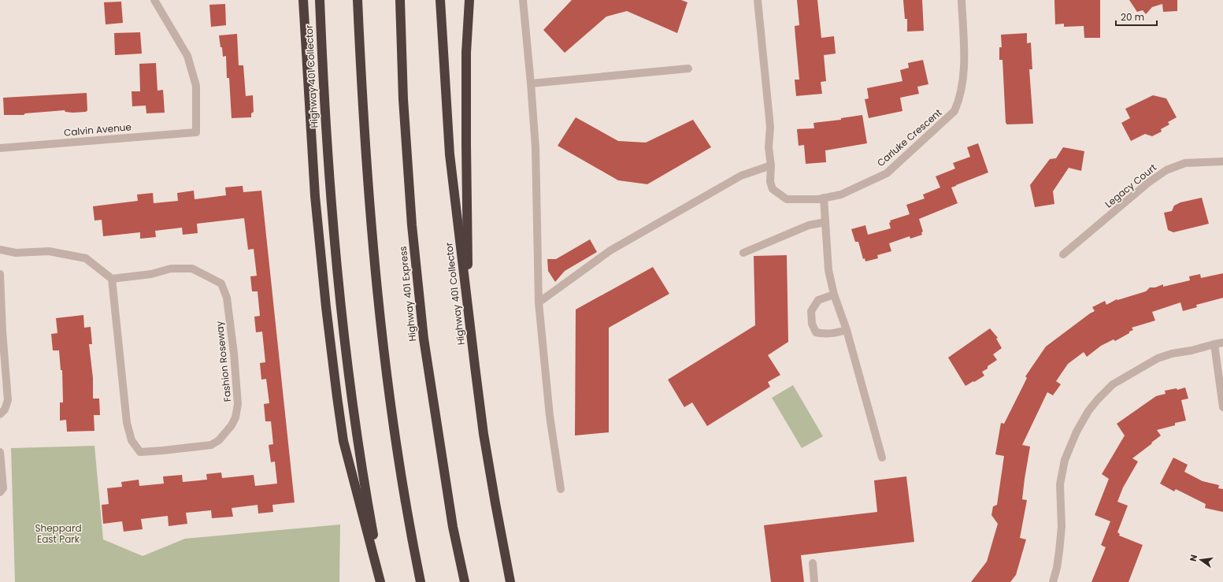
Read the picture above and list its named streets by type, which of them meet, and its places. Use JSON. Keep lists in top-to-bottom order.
{
  "streets": {
    "highway": ["Highway 401 Collector", "Highway 401 Express"],
    "street": [
      "Calvin Avenue",
      "Carluke Crescent",
      "Legacy Court",
      "Fashion Roseway"
    ]
  },
  "parks": ["Sheppard East Park"],
  "scale_bar": "20 m",
  "north": "left"
}
